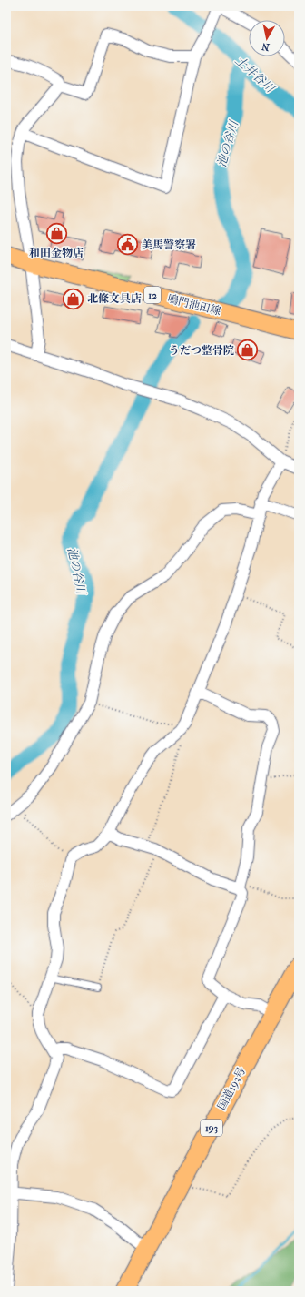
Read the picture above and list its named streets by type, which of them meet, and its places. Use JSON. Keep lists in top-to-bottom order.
{
  "streets": {
    "highway": ["国道193号", "193"],
    "main road": ["12", "鳴門池田線"]
  },
  "water": ["土井谷川", "池の谷川"],
  "places": {
    "shop": ["和田金物店", "北條文具店", "うだつ整骨院"],
    "public building": ["美馬警察署"]
  },
  "north": "bottom"
}
